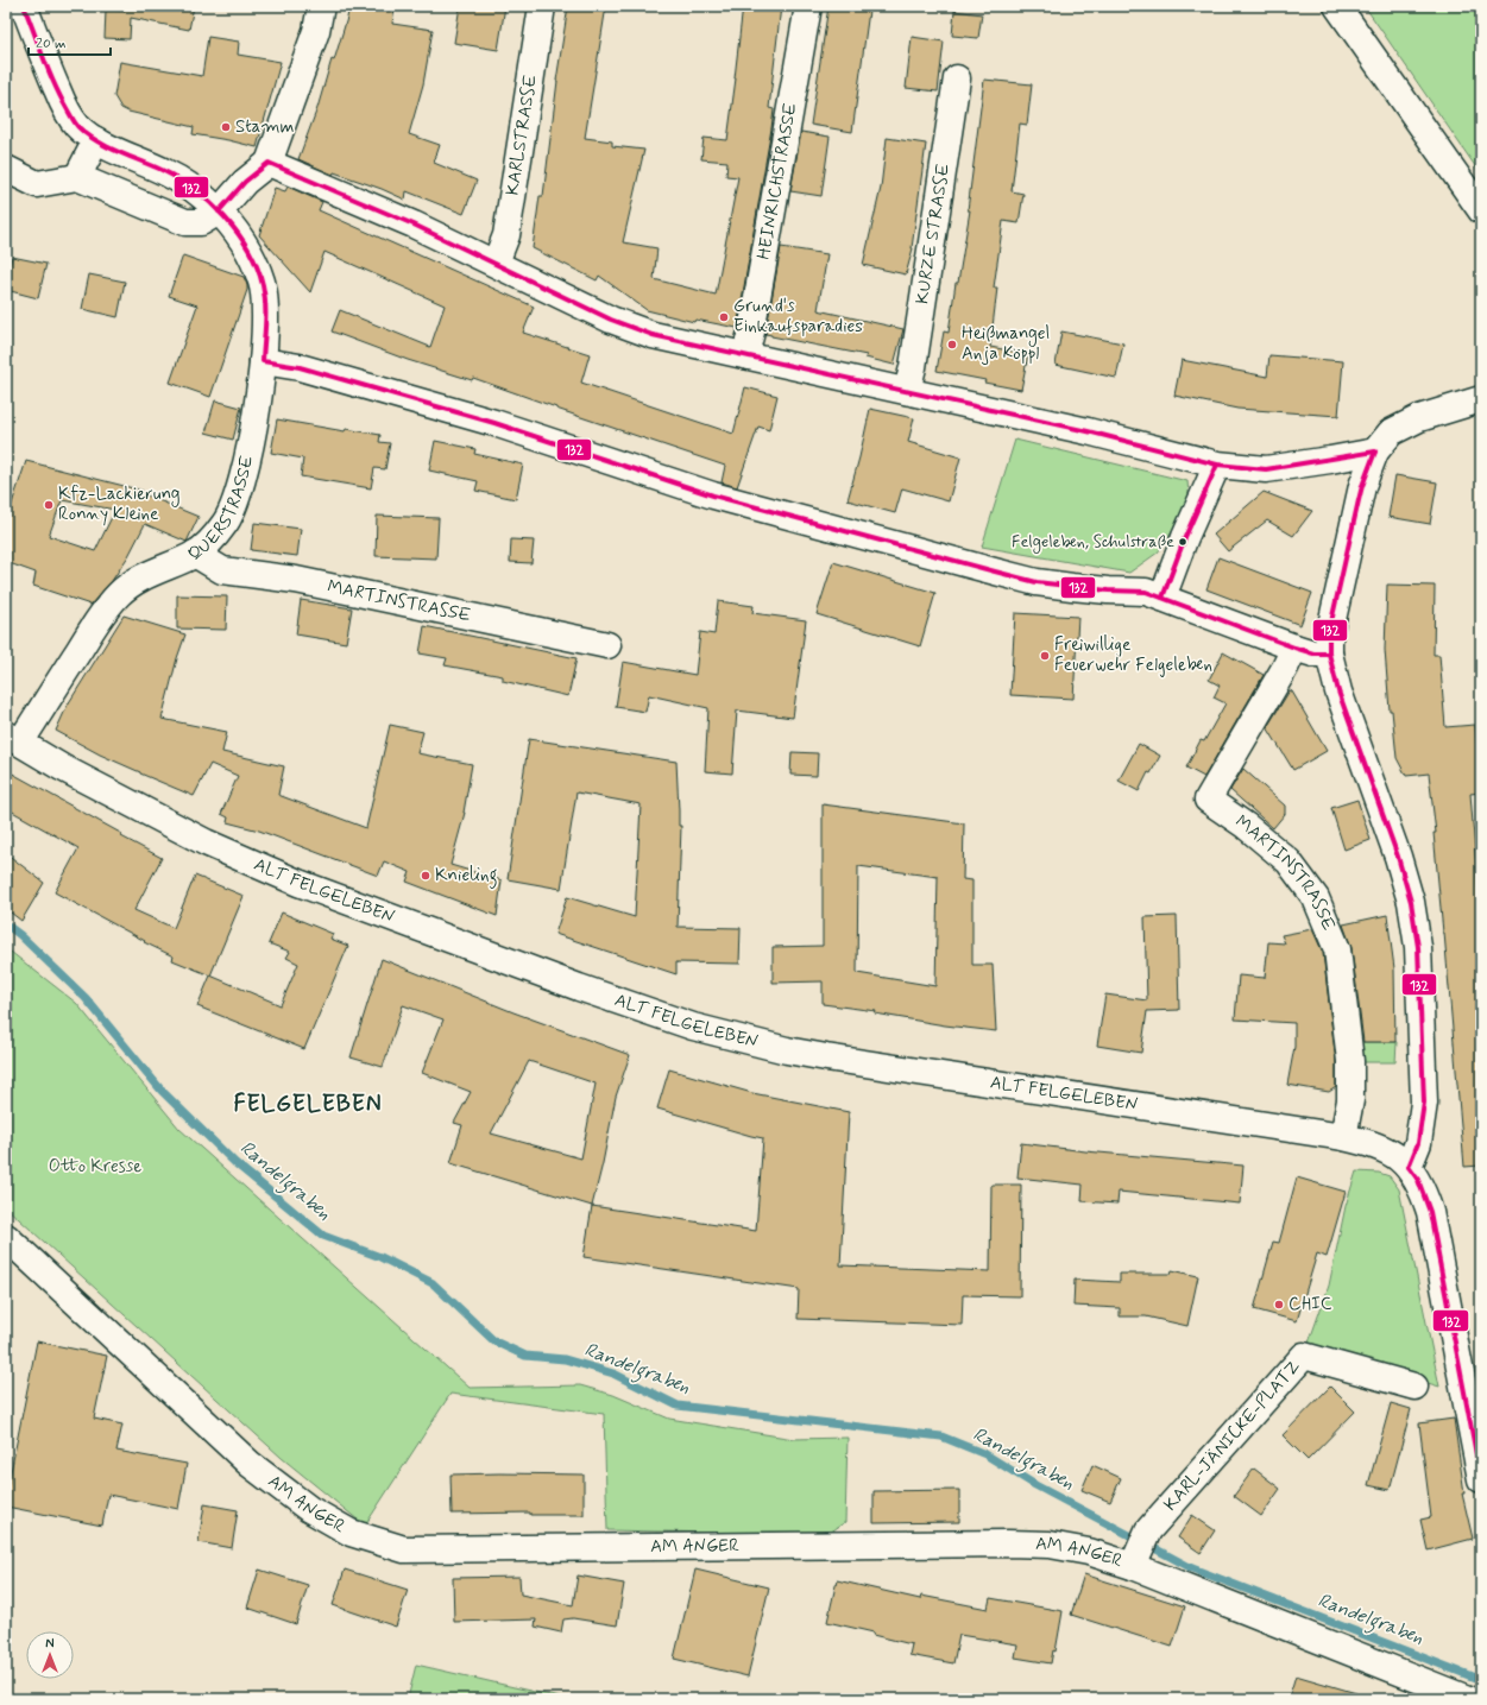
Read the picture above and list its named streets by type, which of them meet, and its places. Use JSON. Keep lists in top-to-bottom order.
{
  "streets": {
    "street": [
      "KARLSTRASSE",
      "HEINRICHSTRASSE",
      "KURZE STRASSE",
      "QUERSTRASSE",
      "MARTINSTRASSE",
      "ALT FELGELEBEN",
      "KARL-JÄNICKE-PLATZ",
      "AM ANGER"
    ]
  },
  "crossings": [
    ["QUERSTRASSE", "MARTINSTRASSE"],
    ["QUERSTRASSE", "ALT FELGELEBEN"],
    ["MARTINSTRASSE", "ALT FELGELEBEN"],
    ["KARL-JÄNICKE-PLATZ", "AM ANGER"]
  ],
  "districts": ["FELGELEBEN"],
  "water": ["Randelgraben"],
  "parks": ["Otto Kresse"],
  "places": [
    "Stamm",
    "Grund's Einkaufsparadies",
    "Heißmangel Anja Köppl",
    "Kfz-Lackierung Ronny Kleine",
    "Felgeleben, Schulstraße",
    "Freiwillige Feuerwehr Felgeleben",
    "Knieling",
    "CHIC"
  ],
  "lines": ["transit line 132"],
  "scale_bar": "20 m",
  "north": "top"
}
